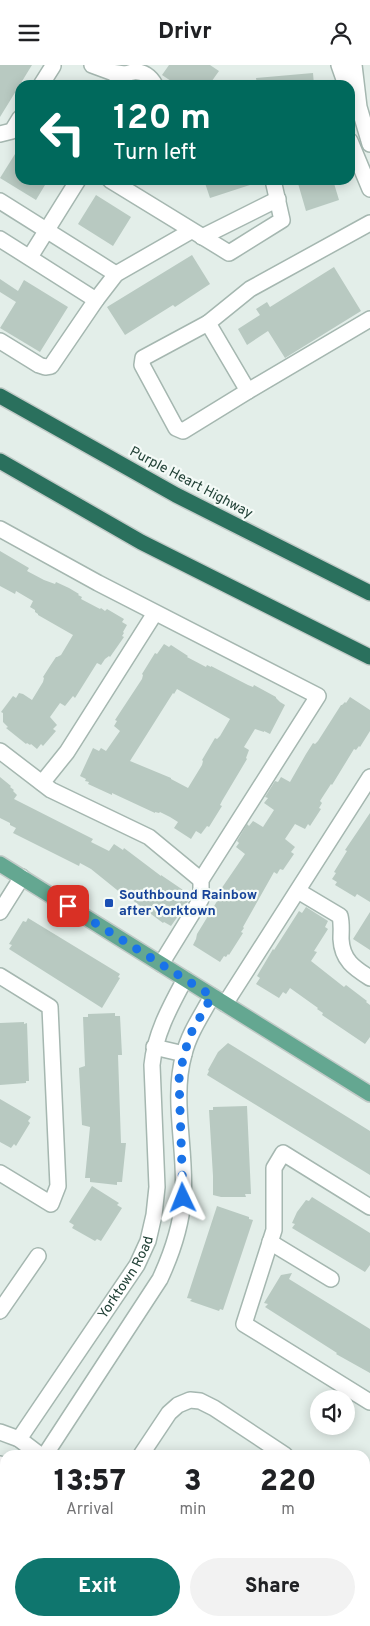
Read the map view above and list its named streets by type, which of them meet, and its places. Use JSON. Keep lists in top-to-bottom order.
{
  "streets": {
    "highway": ["Purple Heart Highway"],
    "street": ["Yorktown Road"]
  },
  "places": {
    "transit": ["Southbound Rainbow after Yorktown"]
  },
  "page": {
    "header": "Drivr",
    "turn": ["120 m", "Turn left"],
    "eta": [
      "13:57",
      "Arrival",
      "3",
      "min",
      "220",
      "m"
    ],
    "buttons": ["Exit", "Share"]
  }
}
